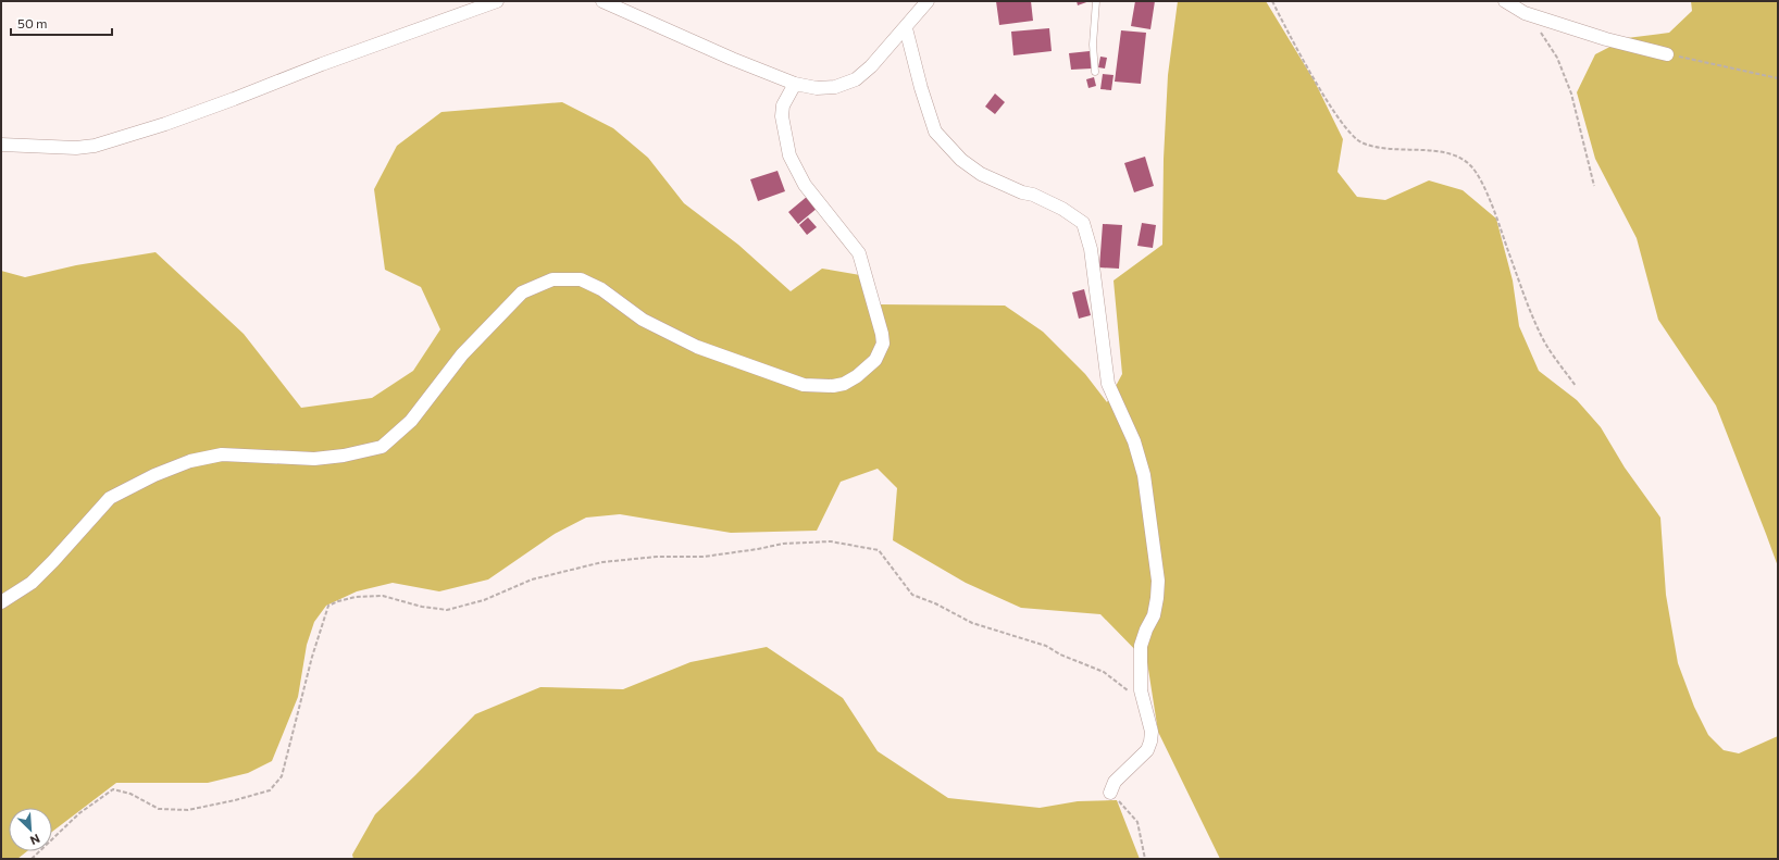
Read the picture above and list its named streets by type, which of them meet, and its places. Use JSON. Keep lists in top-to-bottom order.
{
  "scale_bar": "50 m",
  "north": "bottom right"
}
